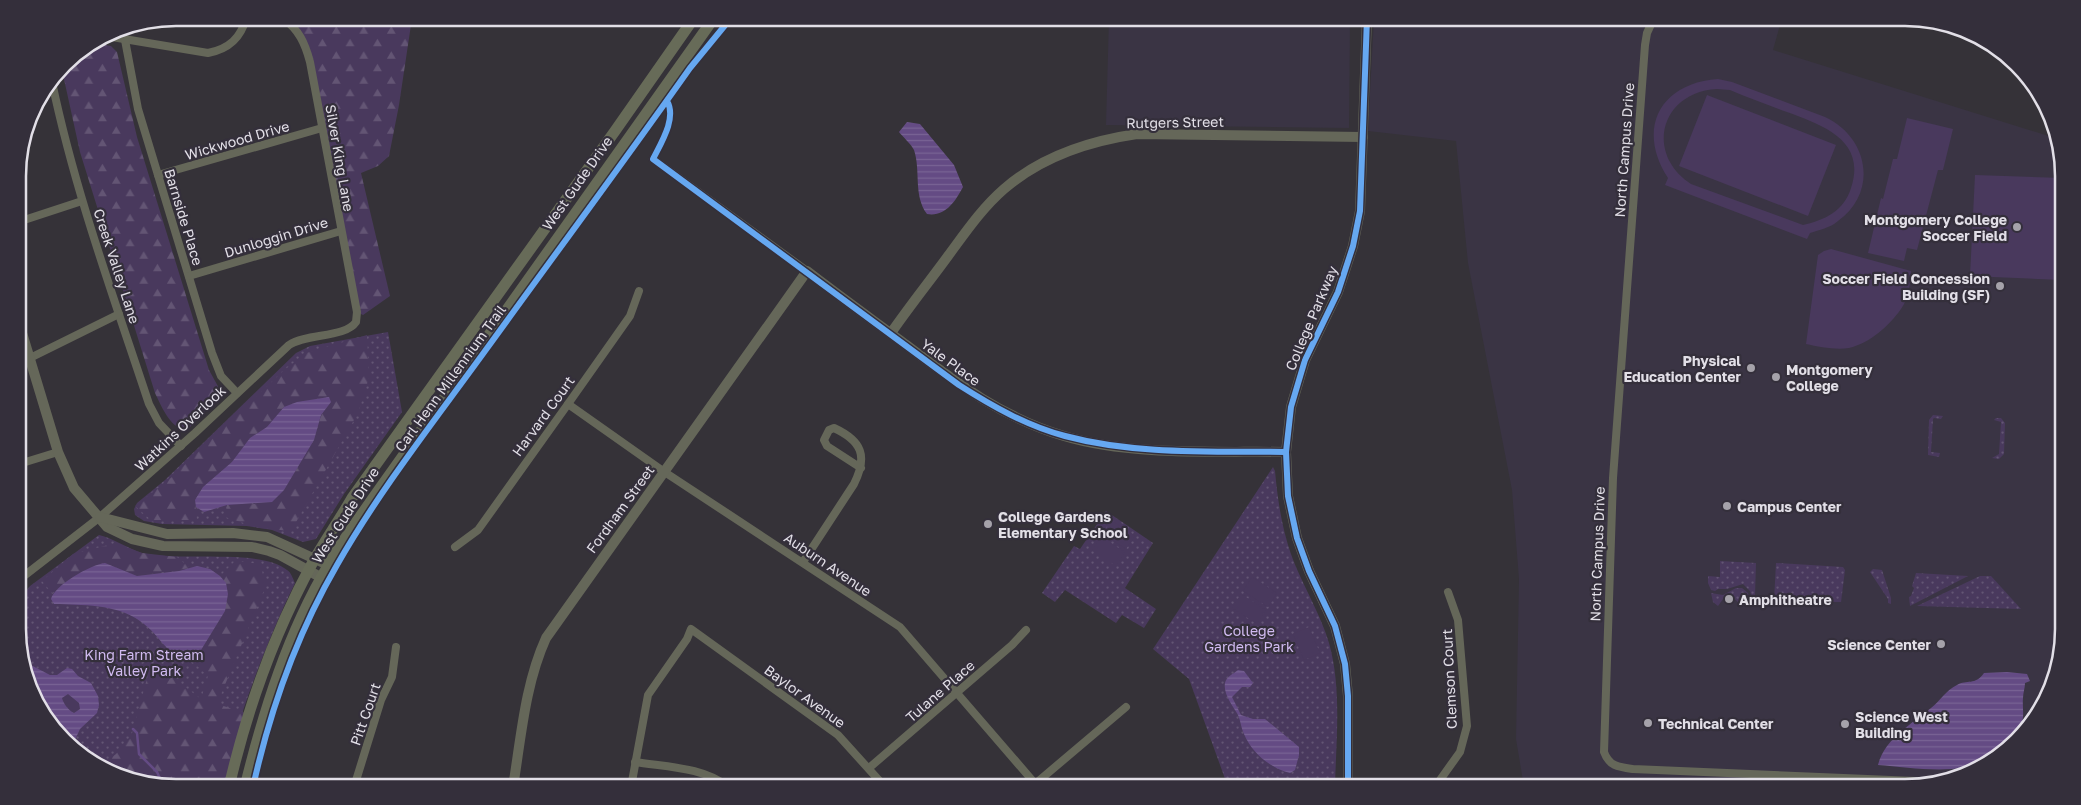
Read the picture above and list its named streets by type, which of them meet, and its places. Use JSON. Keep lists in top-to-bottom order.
{
  "streets": {
    "main road": ["West Gude Drive"],
    "street": [
      "Rutgers Street",
      "Wickwood Drive",
      "North Campus Drive",
      "Silver King Lane",
      "Barnside Place",
      "Dunloggin Drive",
      "Creek Valley Lane",
      "College Parkway",
      "Yale Place",
      "Harvard Court",
      "Watkins Overlook",
      "Fordham Street",
      "Auburn Avenue",
      "Clemson Court",
      "Tulane Place",
      "Baylor Avenue",
      "Pitt Court"
    ],
    "cycle path": ["Carl Henn Millennium Trail"]
  },
  "crossings": [
    ["Rutgers Street", "College Parkway"],
    ["Rutgers Street", "Yale Place"],
    ["Wickwood Drive", "Silver King Lane"],
    ["Wickwood Drive", "Barnside Place"],
    ["Silver King Lane", "Dunloggin Drive"],
    ["Silver King Lane", "Watkins Overlook"],
    ["Barnside Place", "Dunloggin Drive"],
    ["Barnside Place", "Watkins Overlook"],
    ["Creek Valley Lane", "Watkins Overlook"],
    ["College Parkway", "Yale Place"],
    ["Yale Place", "Fordham Street"],
    ["Harvard Court", "Auburn Avenue"],
    ["Fordham Street", "Auburn Avenue"],
    ["Auburn Avenue", "Tulane Place"],
    ["Tulane Place", "Baylor Avenue"]
  ],
  "parks": ["College Gardens Park", "King Farm Stream Valley Park"],
  "places": [
    "Montgomery College Soccer Field",
    "Soccer Field Concession Building (SF)",
    "Physical Education Center",
    "Montgomery College",
    "Campus Center",
    "College Gardens Elementary School",
    "Amphitheatre",
    "Science Center",
    "Technical Center",
    "Science West Building"
  ]
}
